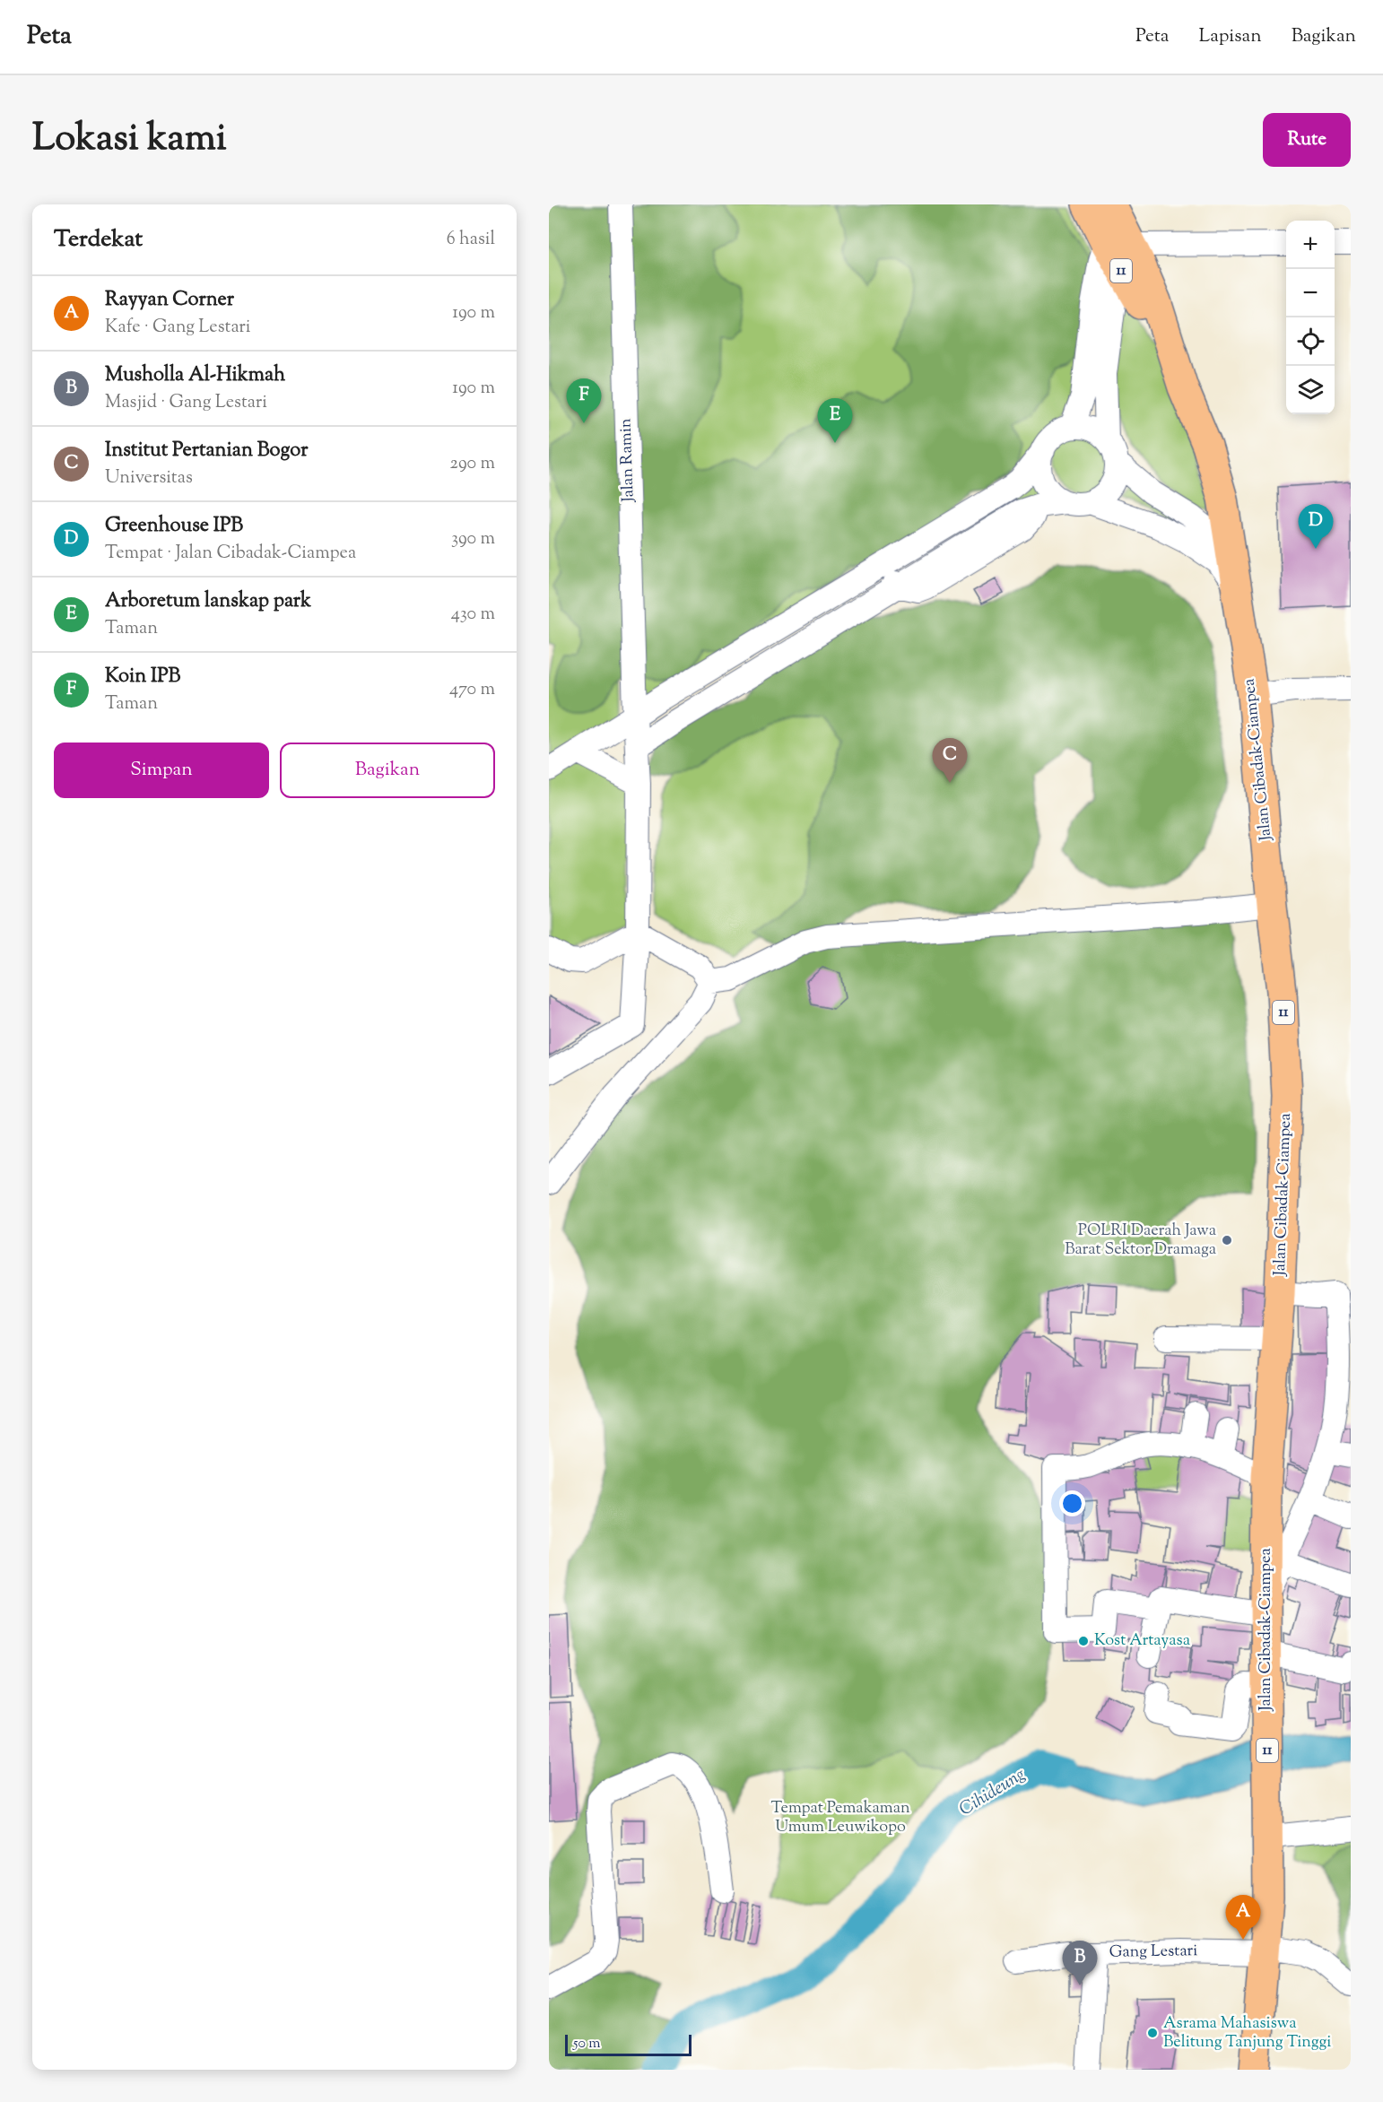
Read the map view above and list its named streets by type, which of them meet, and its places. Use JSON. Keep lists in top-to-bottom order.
{
  "streets": {
    "highway": ["11", "Jalan Cibadak-Ciampea"],
    "street": ["Jalan Ramin", "Gang Lestari"]
  },
  "crossings": [
    ["11", "Jalan Cibadak-Ciampea"],
    ["Jalan Cibadak-Ciampea", "Gang Lestari"]
  ],
  "water": ["Cihideung"],
  "parks": ["Tempat Pemakaman Umum Leuwikopo"],
  "places": ["POLRI Daerah Jawa Barat Sektor Dramaga", "Kost Artayasa", "Asrama Mahasiswa Belitung Tanjung Tinggi"],
  "scale_bar": "50 m",
  "page": {
    "header": "Peta",
    "nav": ["Peta", "Lapisan", "Bagikan"],
    "title": "Lokasi kami",
    "buttons": [
      "Rute",
      ["Simpan", "Bagikan"]
    ],
    "heading": ["Terdekat", "6 hasil"],
    "map_buttons": ["+", "−"],
    "list": [
      {
        "mark": "A",
        "name": "Rayyan Corner",
        "note": "Kafe · Gang Lestari",
        "value": "190 m"
      },
      {
        "mark": "B",
        "name": "Musholla Al-Hikmah",
        "note": "Masjid · Gang Lestari",
        "value": "190 m"
      },
      {
        "mark": "C",
        "name": "Institut Pertanian Bogor",
        "note": "Universitas",
        "value": "290 m"
      },
      {
        "mark": "D",
        "name": "Greenhouse IPB",
        "note": "Tempat · Jalan Cibadak-Ciampea",
        "value": "390 m"
      },
      {
        "mark": "E",
        "name": "Arboretum lanskap park",
        "note": "Taman",
        "value": "430 m"
      },
      {
        "mark": "F",
        "name": "Koin IPB",
        "note": "Taman",
        "value": "470 m"
      }
    ],
    "pins": [
      "F",
      "E",
      "D",
      "C",
      "A",
      "B"
    ],
    "scale": "50 m"
  }
}
